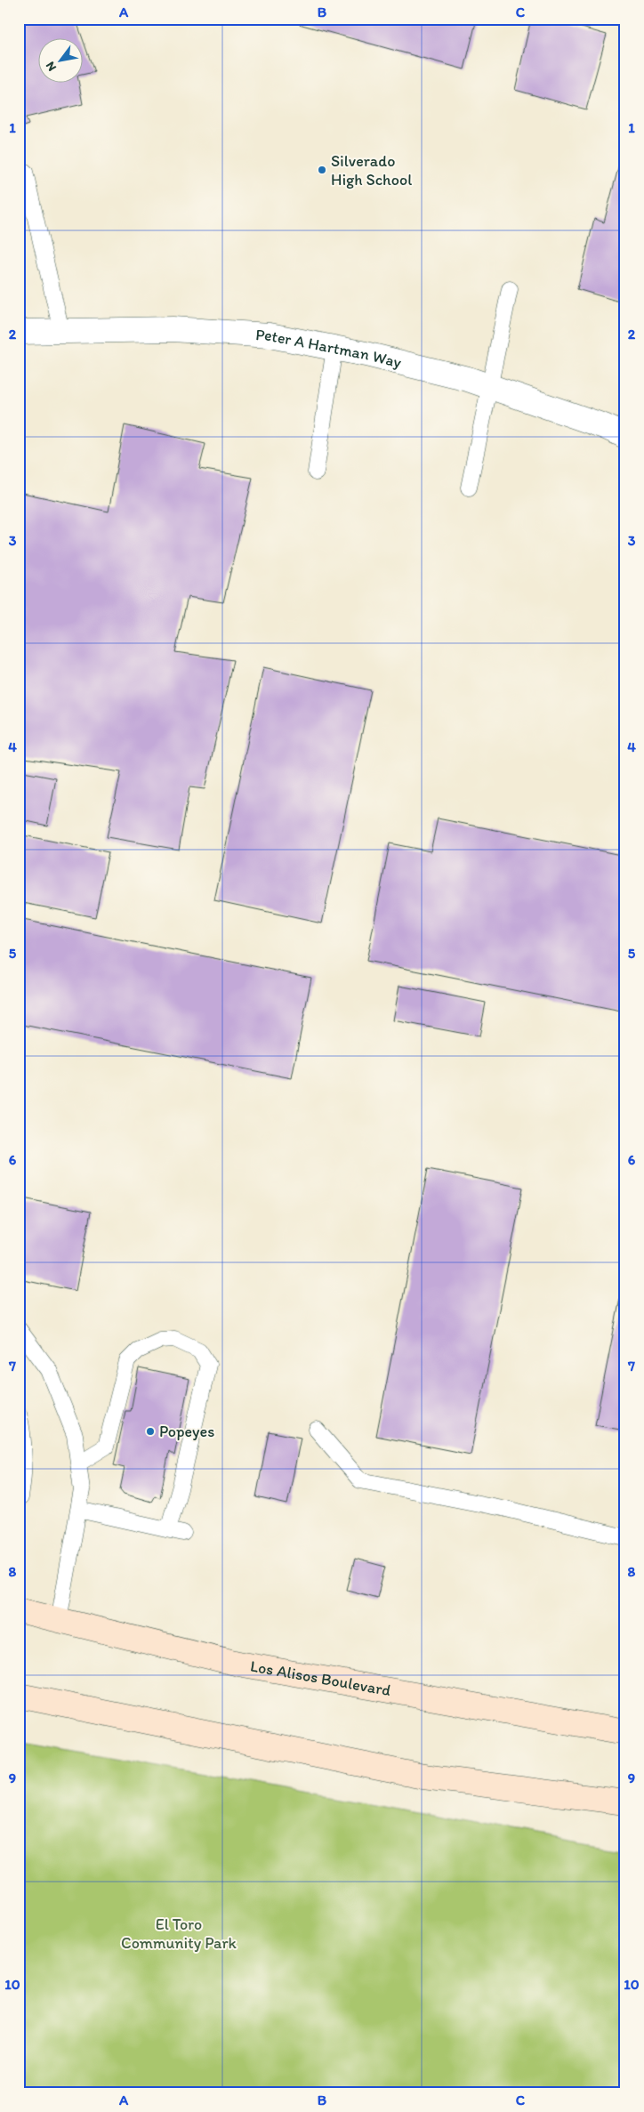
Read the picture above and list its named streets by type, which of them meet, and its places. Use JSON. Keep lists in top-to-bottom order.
{
  "streets": {
    "main road": ["Los Alisos Boulevard"],
    "street": ["Peter A Hartman Way"]
  },
  "parks": ["El Toro Community Park"],
  "places": ["Silverado High School", "Popeyes"],
  "north": "bottom left",
  "grid": {
    "columns": ["A", "B", "C"],
    "rows": [
      "1",
      "2",
      "3",
      "4",
      "5",
      "6",
      "7",
      "8",
      "9",
      "10"
    ]
  }
}
